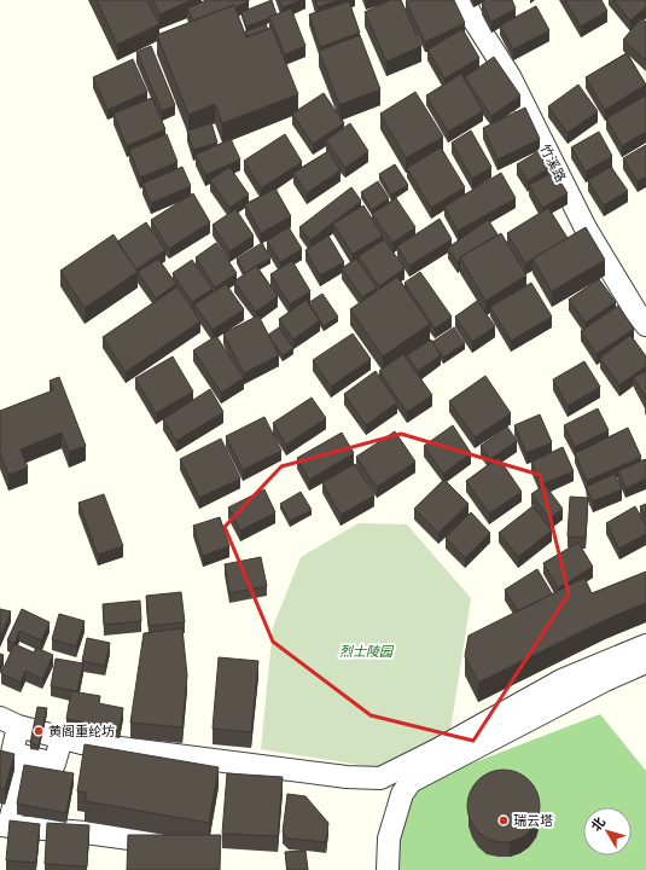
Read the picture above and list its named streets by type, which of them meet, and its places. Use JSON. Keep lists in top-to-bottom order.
{
  "streets": {
    "street": ["竹溪路"]
  },
  "parks": ["烈士陵园"],
  "places": ["黄阁重纶坊", "瑞云塔"],
  "north": "top left"
}
